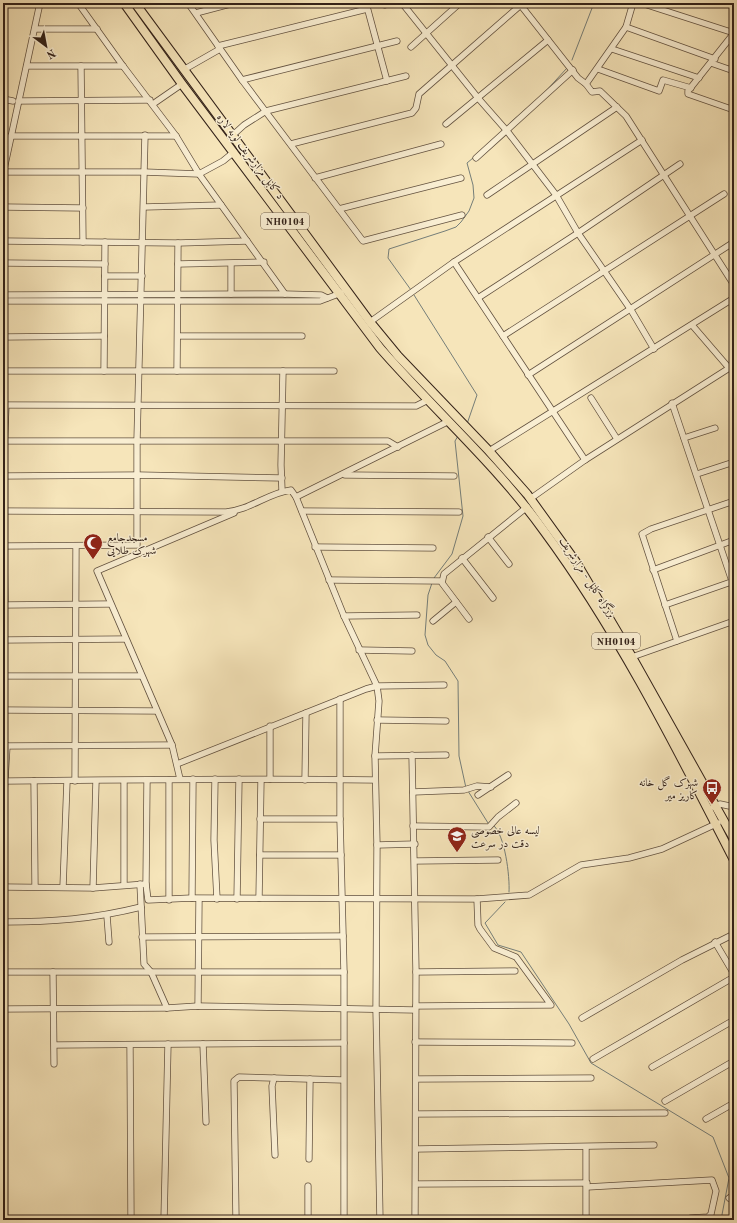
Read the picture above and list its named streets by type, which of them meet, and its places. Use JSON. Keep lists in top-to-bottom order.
{
  "streets": {
    "highway": ["د کابل مزارشریف لویه لاره", "NH0104", "بزرگراه کابل - مزارشریف"]
  },
  "crossings": [
    ["د کابل مزارشریف لویه لاره", "بزرگراه کابل - مزارشریف"]
  ],
  "places": {
    "mosque": ["مسجدجامع شهرک طلایی"],
    "bus stop": ["شهرک گل خانه کاریز میر"],
    "school or university": ["لیسه عالی خصوصی دقت در سرعت"]
  },
  "north": "bottom right"
}
